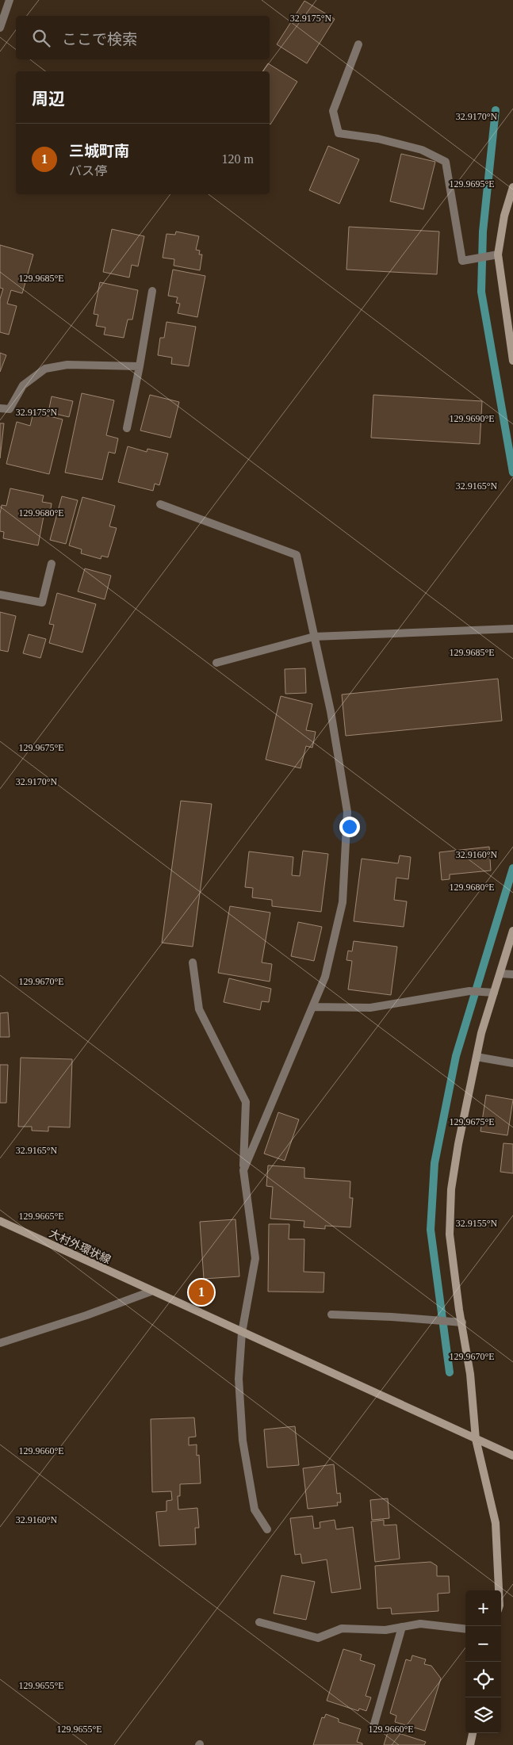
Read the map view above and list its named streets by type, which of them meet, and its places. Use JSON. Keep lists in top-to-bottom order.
{
  "streets": {
    "street": ["大村外環状線"]
  },
  "page": {
    "search": "ここで検索",
    "heading": "周辺",
    "list": [
      {
        "mark": "1",
        "name": "三城町南",
        "note": "バス停",
        "value": "120 m"
      }
    ],
    "pins": "1",
    "map_buttons": ["+", "−"]
  },
  "coordinates": [
    "32.9175°N",
    "32.9170°N",
    "129.9695°E",
    "129.9685°E",
    "129.9690°E",
    "32.9165°N",
    "129.9680°E",
    "129.9675°E",
    "32.9160°N",
    "129.9670°E",
    "129.9665°E",
    "32.9155°N",
    "129.9660°E",
    "129.9655°E"
  ]
}
